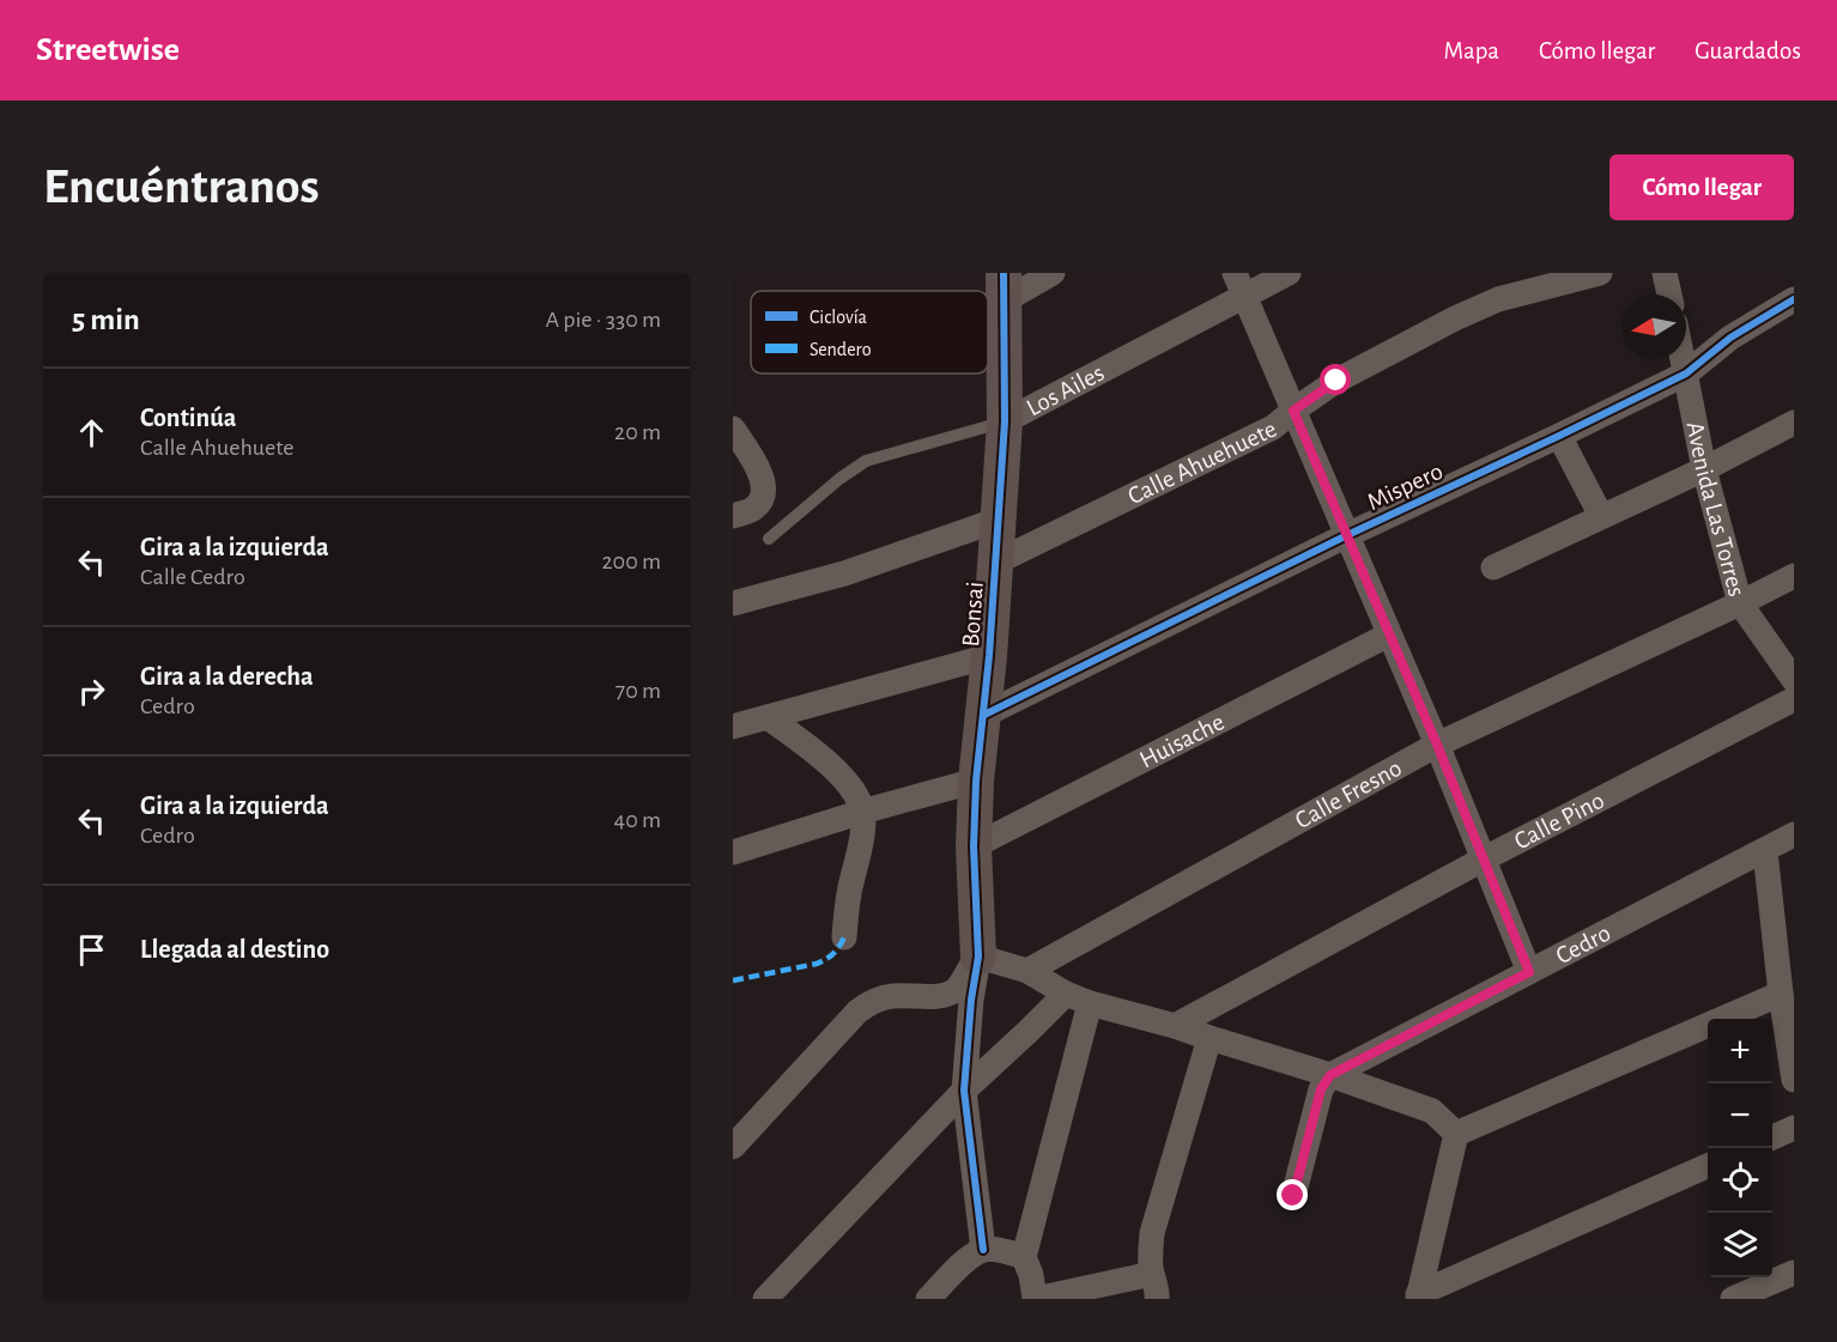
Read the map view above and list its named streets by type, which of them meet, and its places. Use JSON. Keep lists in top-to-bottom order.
{
  "streets": {
    "street": [
      "Los Ailes",
      "Calle Ahuehuete",
      "Mispero",
      "Avenida Las Torres",
      "Bonsai",
      "Huisache",
      "Calle Fresno",
      "Calle Pino",
      "Cedro"
    ]
  },
  "crossings": [
    ["Los Ailes", "Bonsai"],
    ["Calle Ahuehuete", "Bonsai"],
    ["Mispero", "Avenida Las Torres"],
    ["Mispero", "Bonsai"],
    ["Avenida Las Torres", "Calle Fresno"],
    ["Bonsai", "Huisache"]
  ],
  "legend": ["Ciclovía", "Sendero"],
  "north": "left",
  "page": {
    "header": "Streetwise",
    "nav": ["Mapa", "Cómo llegar", "Guardados"],
    "buttons": "Cómo llegar",
    "title": "Encuéntranos",
    "heading": ["5 min", "A pie · 330 m"],
    "list": [
      ["Continúa", "Calle Ahuehuete", "20 m"],
      ["Gira a la izquierda", "Calle Cedro", "200 m"],
      ["Gira a la derecha", "Cedro", "70 m"],
      ["Gira a la izquierda", "Cedro", "40 m"],
      "Llegada al destino"
    ],
    "map_buttons": ["+", "−"]
  }
}
